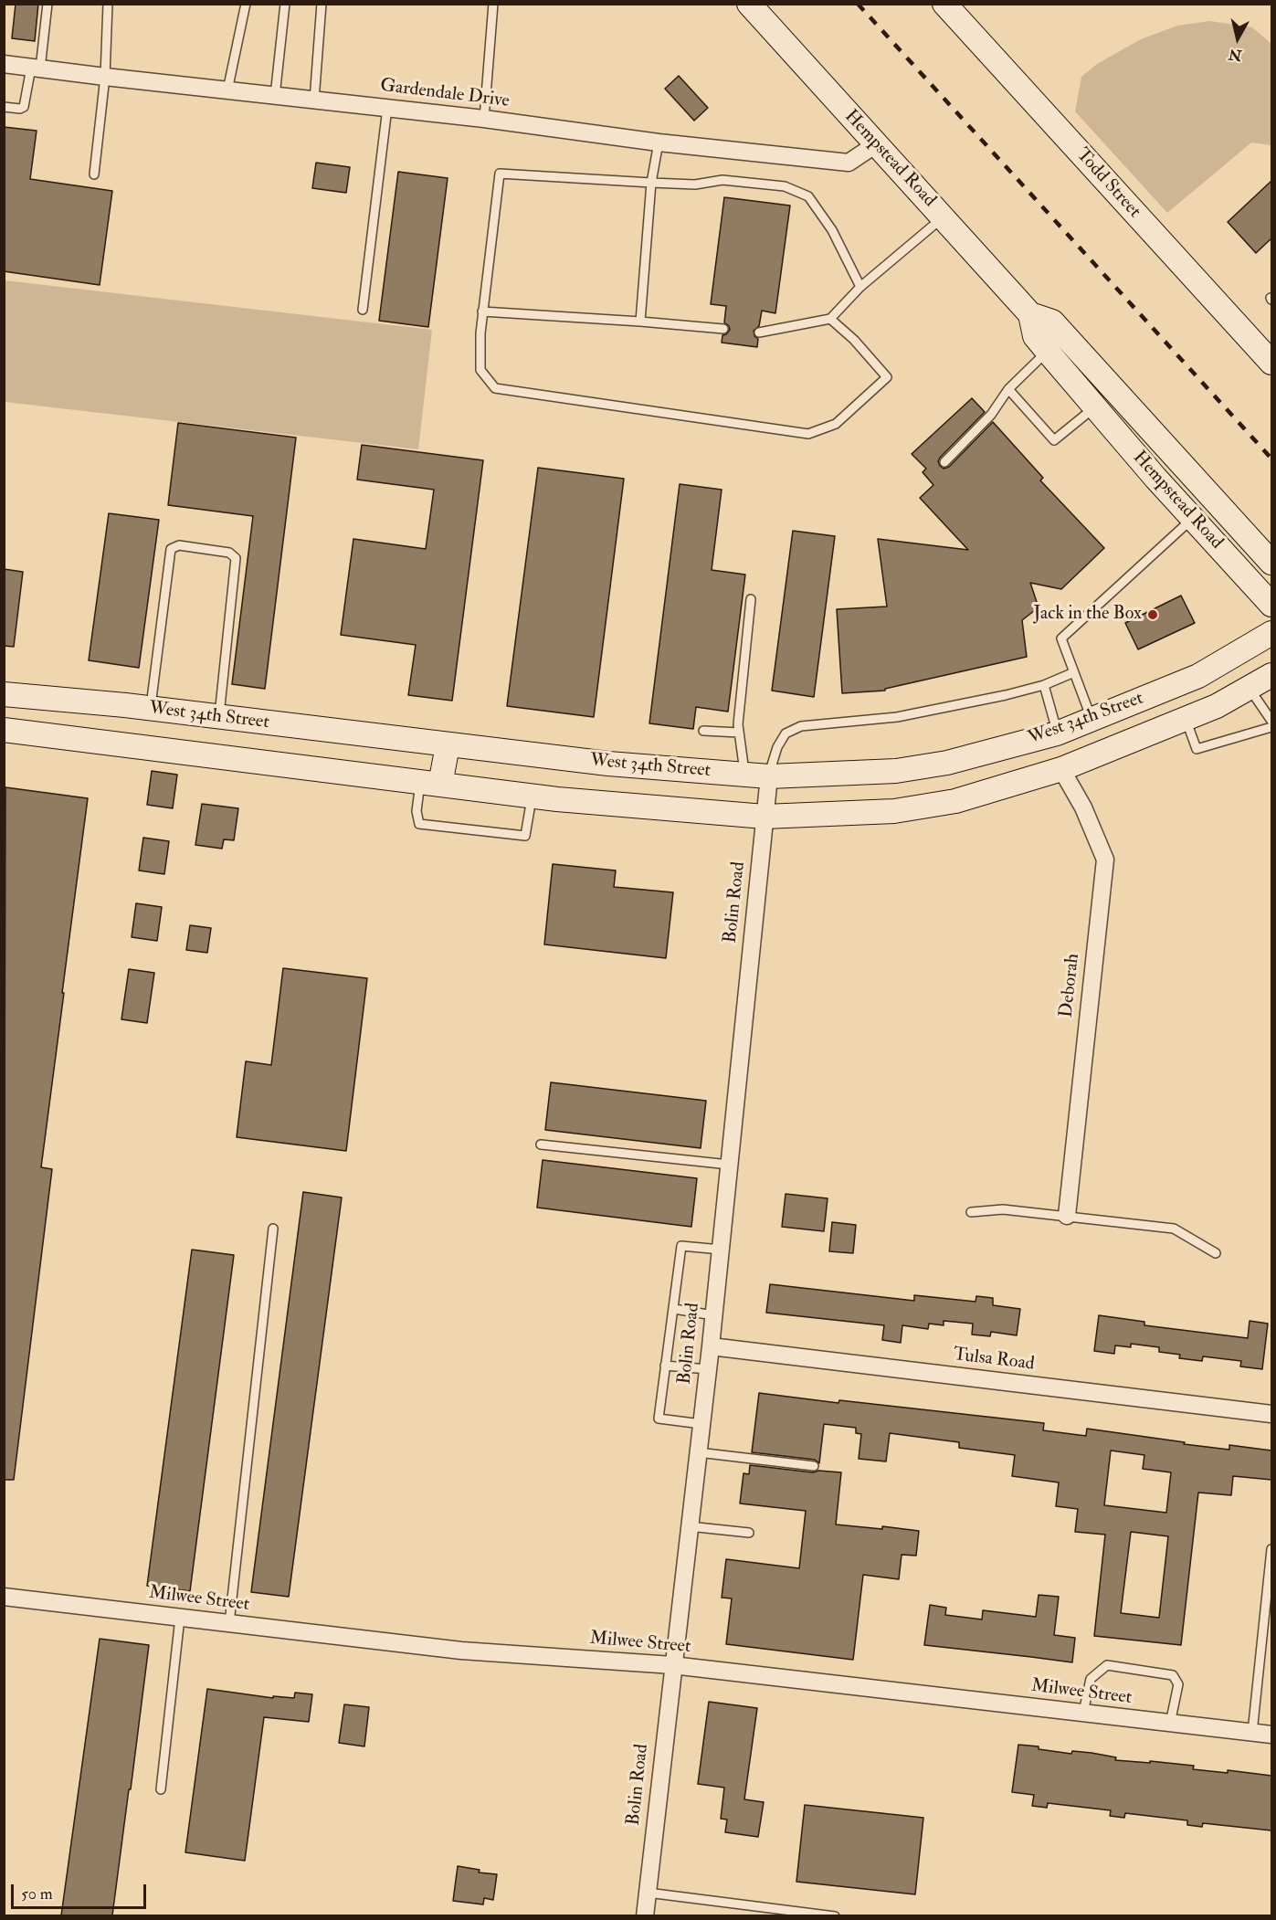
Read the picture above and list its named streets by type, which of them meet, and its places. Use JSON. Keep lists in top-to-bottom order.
{
  "streets": {
    "main road": ["Hempstead Road", "Todd Street", "West 34th Street"],
    "street": [
      "Gardendale Drive",
      "Bolin Road",
      "Deborah",
      "Tulsa Road",
      "Milwee Street"
    ]
  },
  "crossings": [
    ["Gardendale Drive", "Hempstead Road"],
    ["West 34th Street", "Bolin Road"],
    ["West 34th Street", "Deborah"],
    ["Bolin Road", "Tulsa Road"],
    ["Bolin Road", "Milwee Street"]
  ],
  "places": ["Jack in the Box"],
  "scale_bar": "50 m",
  "north": "bottom"
}
